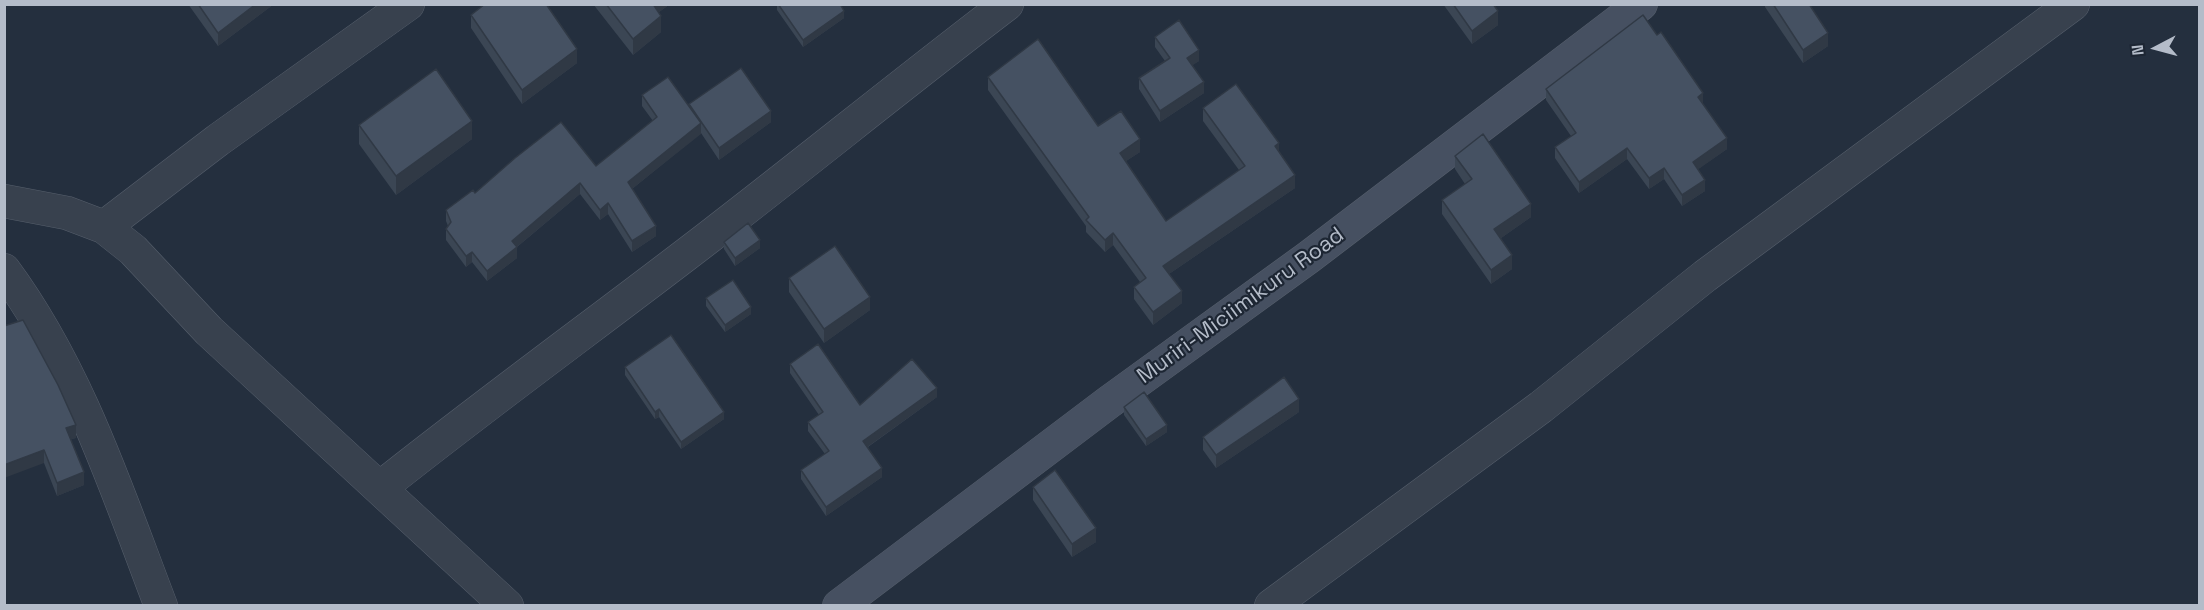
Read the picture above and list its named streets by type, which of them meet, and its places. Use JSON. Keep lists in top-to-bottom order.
{
  "streets": {
    "street": ["Muriri-Miciimikuru Road"]
  },
  "north": "left"
}
